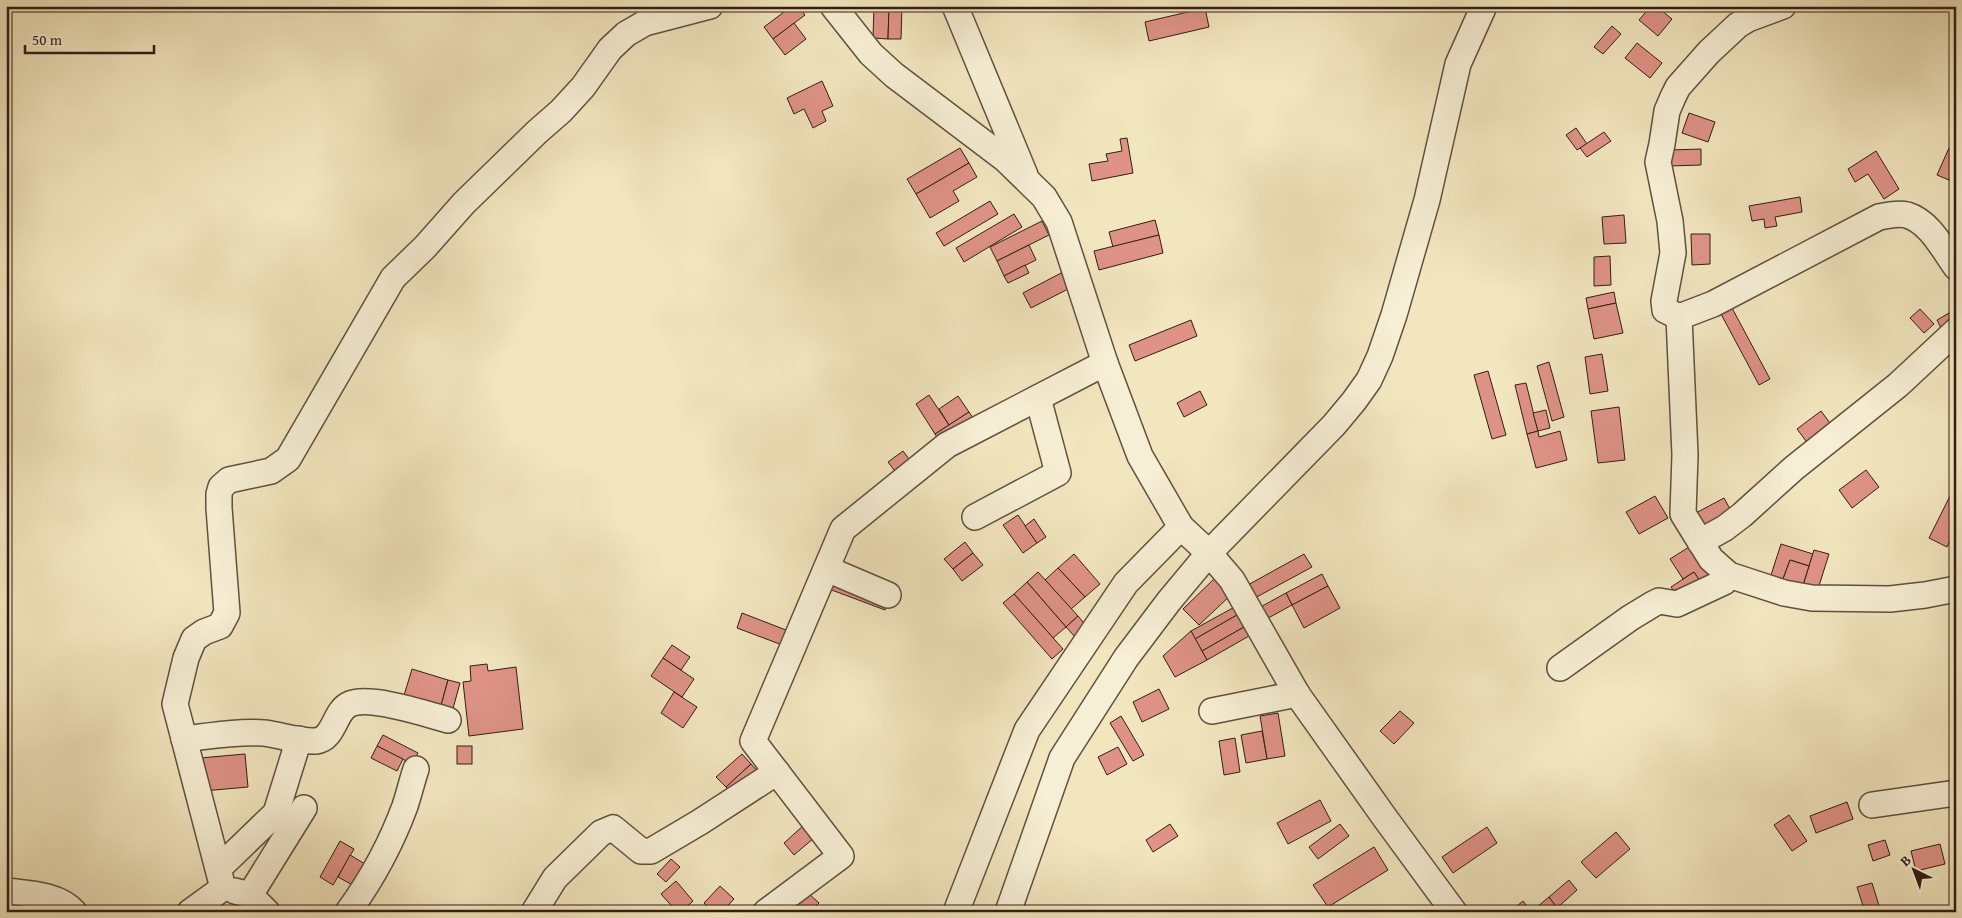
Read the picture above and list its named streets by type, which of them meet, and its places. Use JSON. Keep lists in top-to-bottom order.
{
  "scale_bar": "50 m",
  "north": "top left"
}
